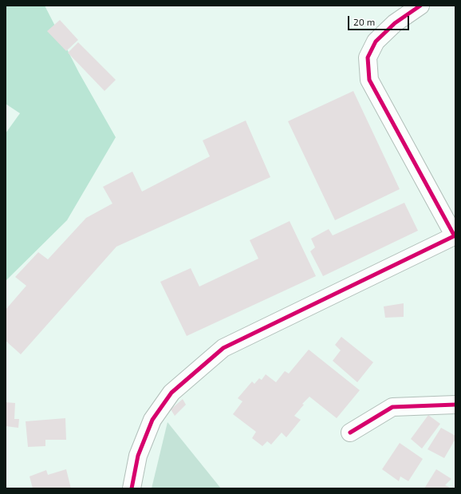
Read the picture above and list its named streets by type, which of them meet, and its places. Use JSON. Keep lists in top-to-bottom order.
{
  "scale_bar": "20 m"
}
